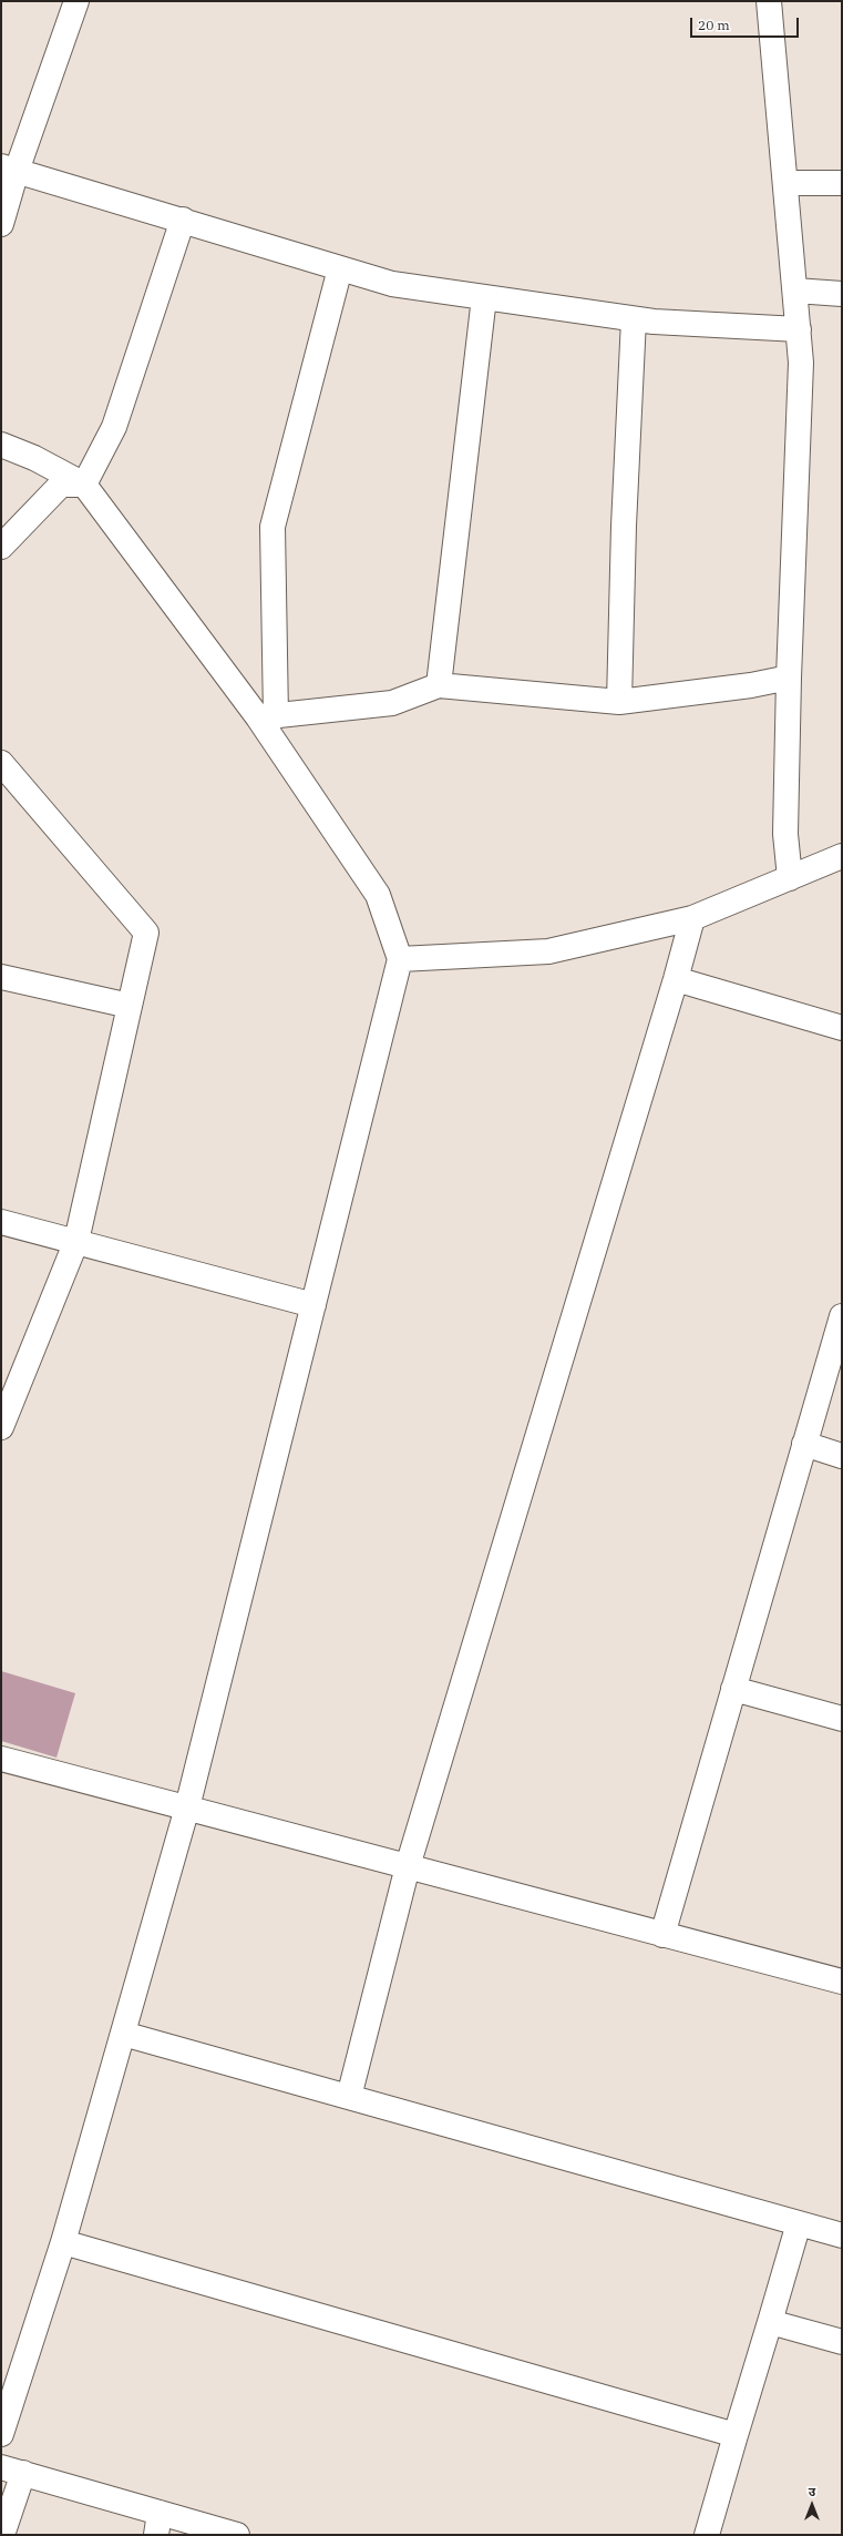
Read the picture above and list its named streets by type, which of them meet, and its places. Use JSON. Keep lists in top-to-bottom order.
{
  "scale_bar": "20 m",
  "north": "top"
}
